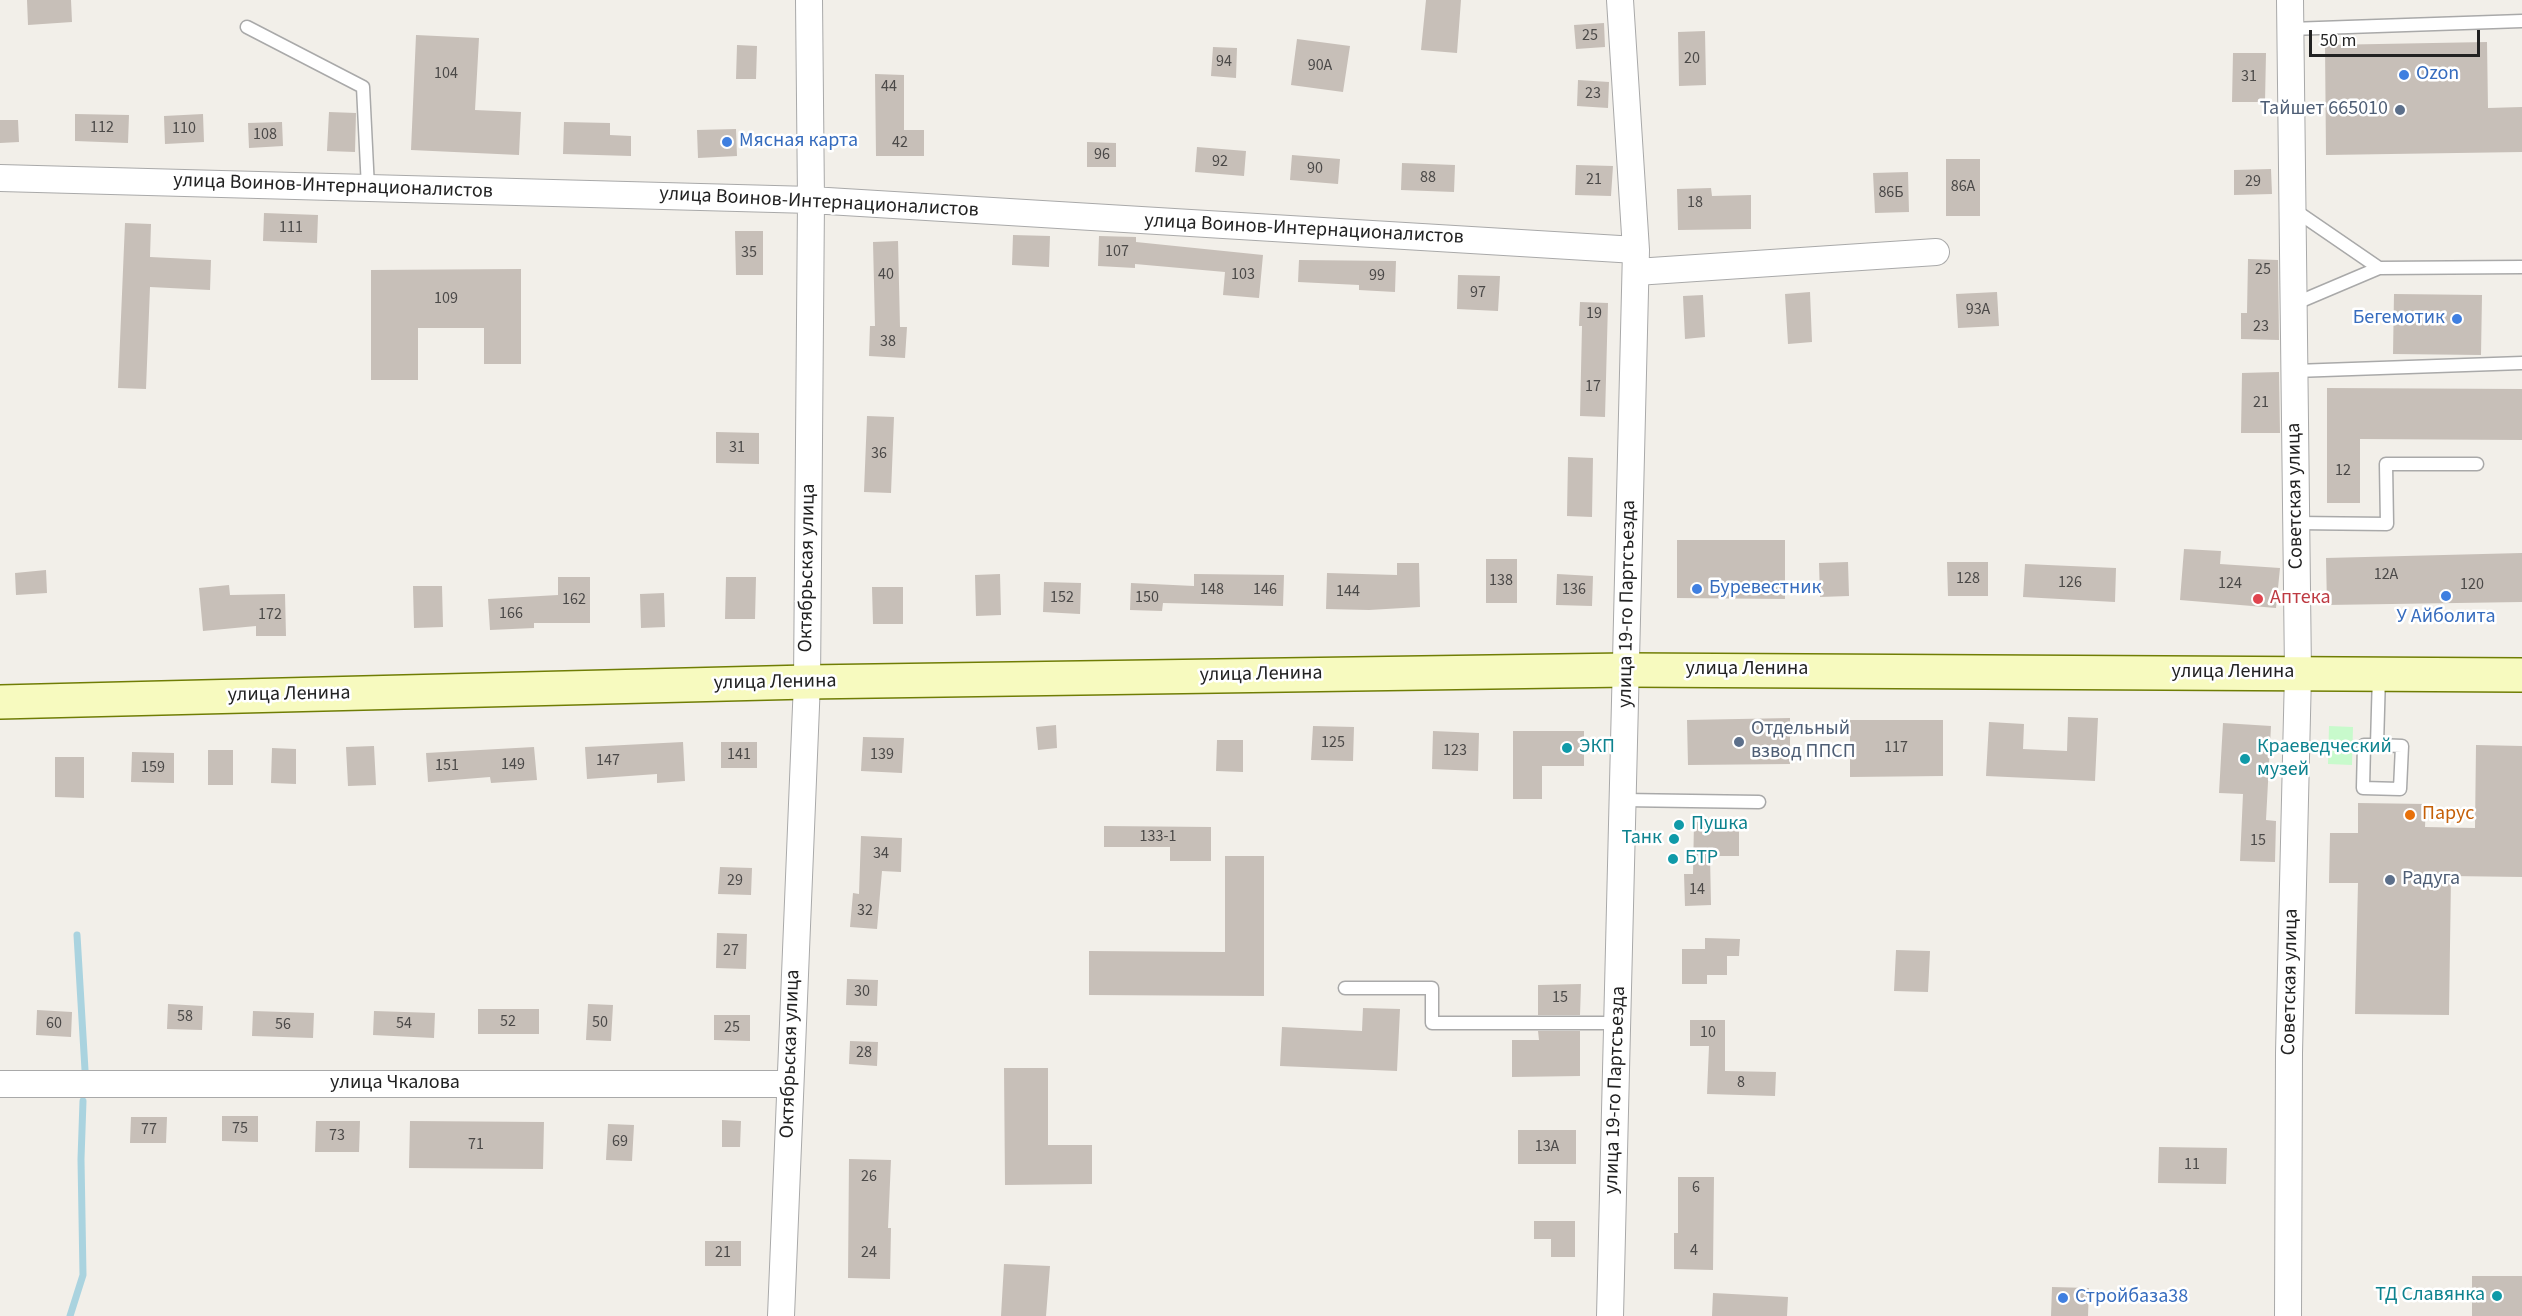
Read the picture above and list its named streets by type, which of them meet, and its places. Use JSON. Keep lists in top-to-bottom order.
{
  "streets": {
    "main road": ["улица Ленина"],
    "street": [
      "улица Воинов-Интернационалистов",
      "Советская улица",
      "Октябрьская улица",
      "улица 19-го Партсъезда",
      "улица Чкалова"
    ]
  },
  "crossings": [
    ["улица Воинов-Интернационалистов", "Октябрьская улица"],
    ["улица Воинов-Интернационалистов", "улица 19-го Партсъезда"],
    ["Советская улица", "улица Ленина"],
    ["Октябрьская улица", "улица Ленина"],
    ["Октябрьская улица", "улица Чкалова"],
    ["улица 19-го Партсъезда", "улица Ленина"]
  ],
  "places": [
    "Ozon",
    "Тайшет 665010",
    "Мясная карта",
    "Бегемотик",
    "Буревестник",
    "У Айболита",
    "Аптека",
    "Отдельный взвод ППСП",
    "ЭКП",
    "Краеведческий музей",
    "Парус",
    "Пушка",
    "Танк",
    "БТР",
    "Радуга",
    "ТД Славянка",
    "Стройбаза38"
  ],
  "house_numbers": [
    "25",
    "20",
    "94",
    "90А",
    "104",
    "31",
    "44",
    "23",
    "112",
    "110",
    "108",
    "42",
    "96",
    "92",
    "90",
    "88",
    "21",
    "29",
    "86А",
    "86Б",
    "18",
    "111",
    "107",
    "35",
    "25",
    "40",
    "103",
    "99",
    "97",
    "109",
    "93А",
    "19",
    "23",
    "38",
    "17",
    "21",
    "31",
    "36",
    "12",
    "12А",
    "128",
    "138",
    "126",
    "124",
    "120",
    "148",
    "146",
    "136",
    "144",
    "152",
    "150",
    "162",
    "166",
    "172",
    "125",
    "117",
    "123",
    "141",
    "139",
    "147",
    "149",
    "151",
    "159",
    "133-1",
    "15",
    "34",
    "29",
    "14",
    "32",
    "27",
    "30",
    "15",
    "58",
    "52",
    "50",
    "60",
    "54",
    "56",
    "25",
    "10",
    "28",
    "8",
    "75",
    "77",
    "73",
    "69",
    "71",
    "13А",
    "11",
    "26",
    "6",
    "4",
    "21",
    "24"
  ],
  "scale_bar": "50 m"
}
